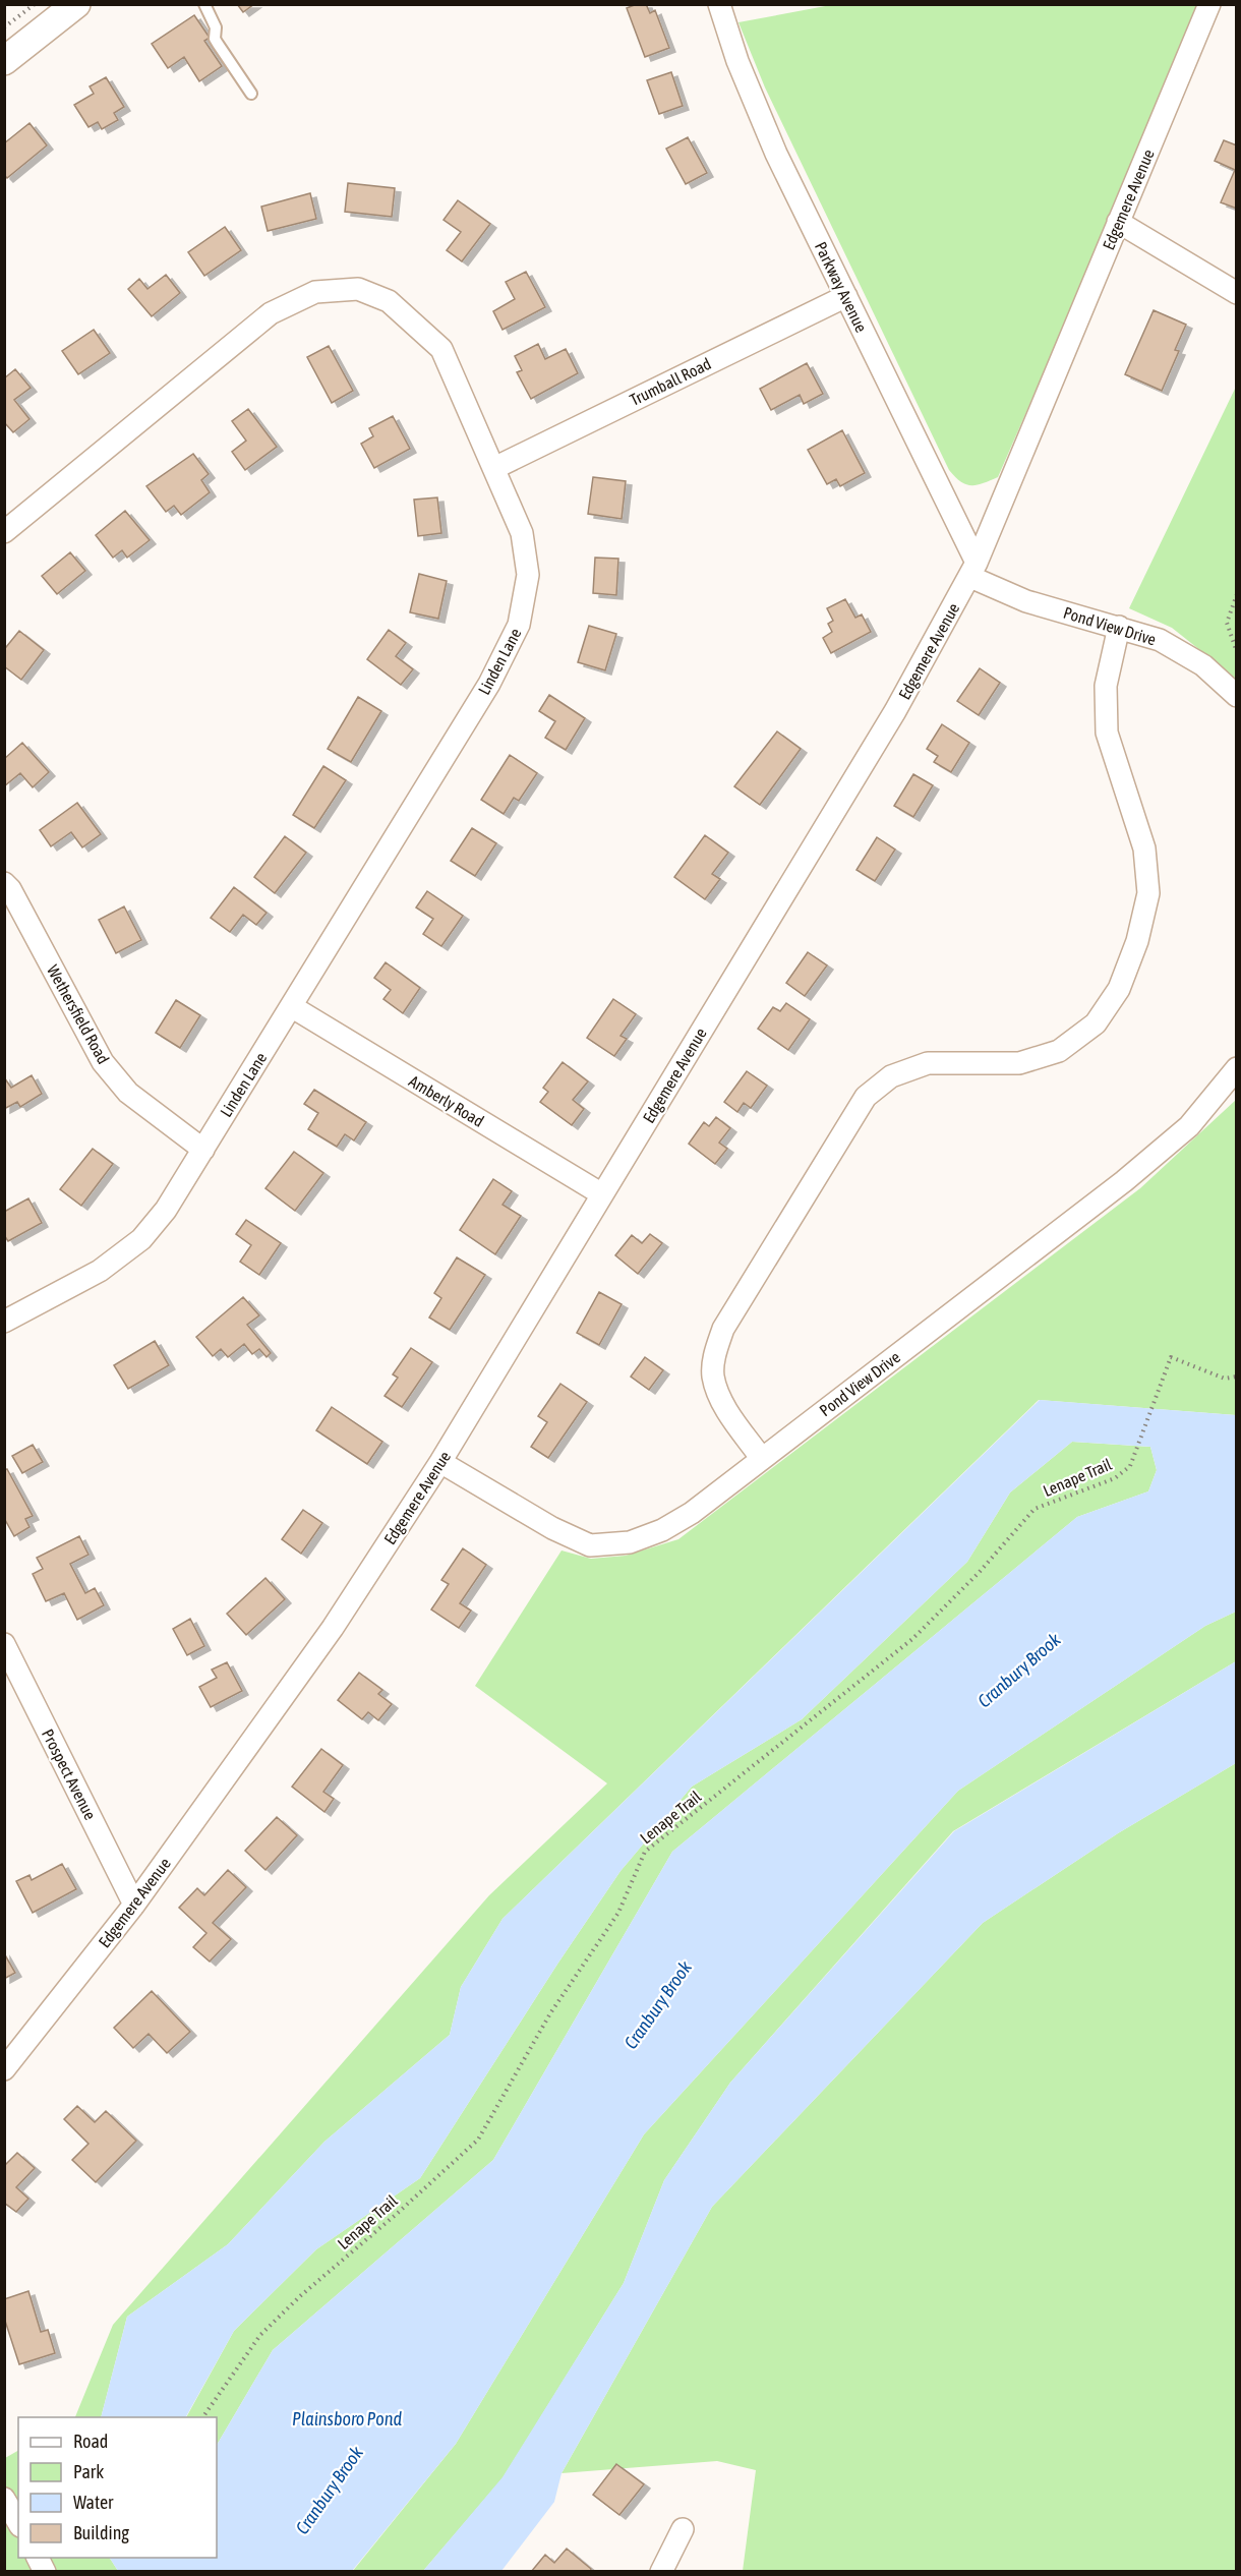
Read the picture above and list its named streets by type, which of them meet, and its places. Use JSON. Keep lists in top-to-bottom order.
{
  "streets": {
    "street": [
      "Edgemere Avenue",
      "Parkway Avenue",
      "Trumball Road",
      "Pond View Drive",
      "Linden Lane",
      "Wethersfield Road",
      "Amberly Road",
      "Prospect Avenue"
    ],
    "path": ["Lenape Trail"]
  },
  "crossings": [
    ["Edgemere Avenue", "Parkway Avenue"],
    ["Edgemere Avenue", "Pond View Drive"],
    ["Edgemere Avenue", "Amberly Road"],
    ["Edgemere Avenue", "Prospect Avenue"],
    ["Parkway Avenue", "Trumball Road"],
    ["Parkway Avenue", "Pond View Drive"],
    ["Trumball Road", "Linden Lane"],
    ["Linden Lane", "Wethersfield Road"],
    ["Linden Lane", "Amberly Road"]
  ],
  "water": ["Cranbury Brook", "Plainsboro Pond"],
  "legend": [
    "Road",
    "Park",
    "Water",
    "Building"
  ]
}
